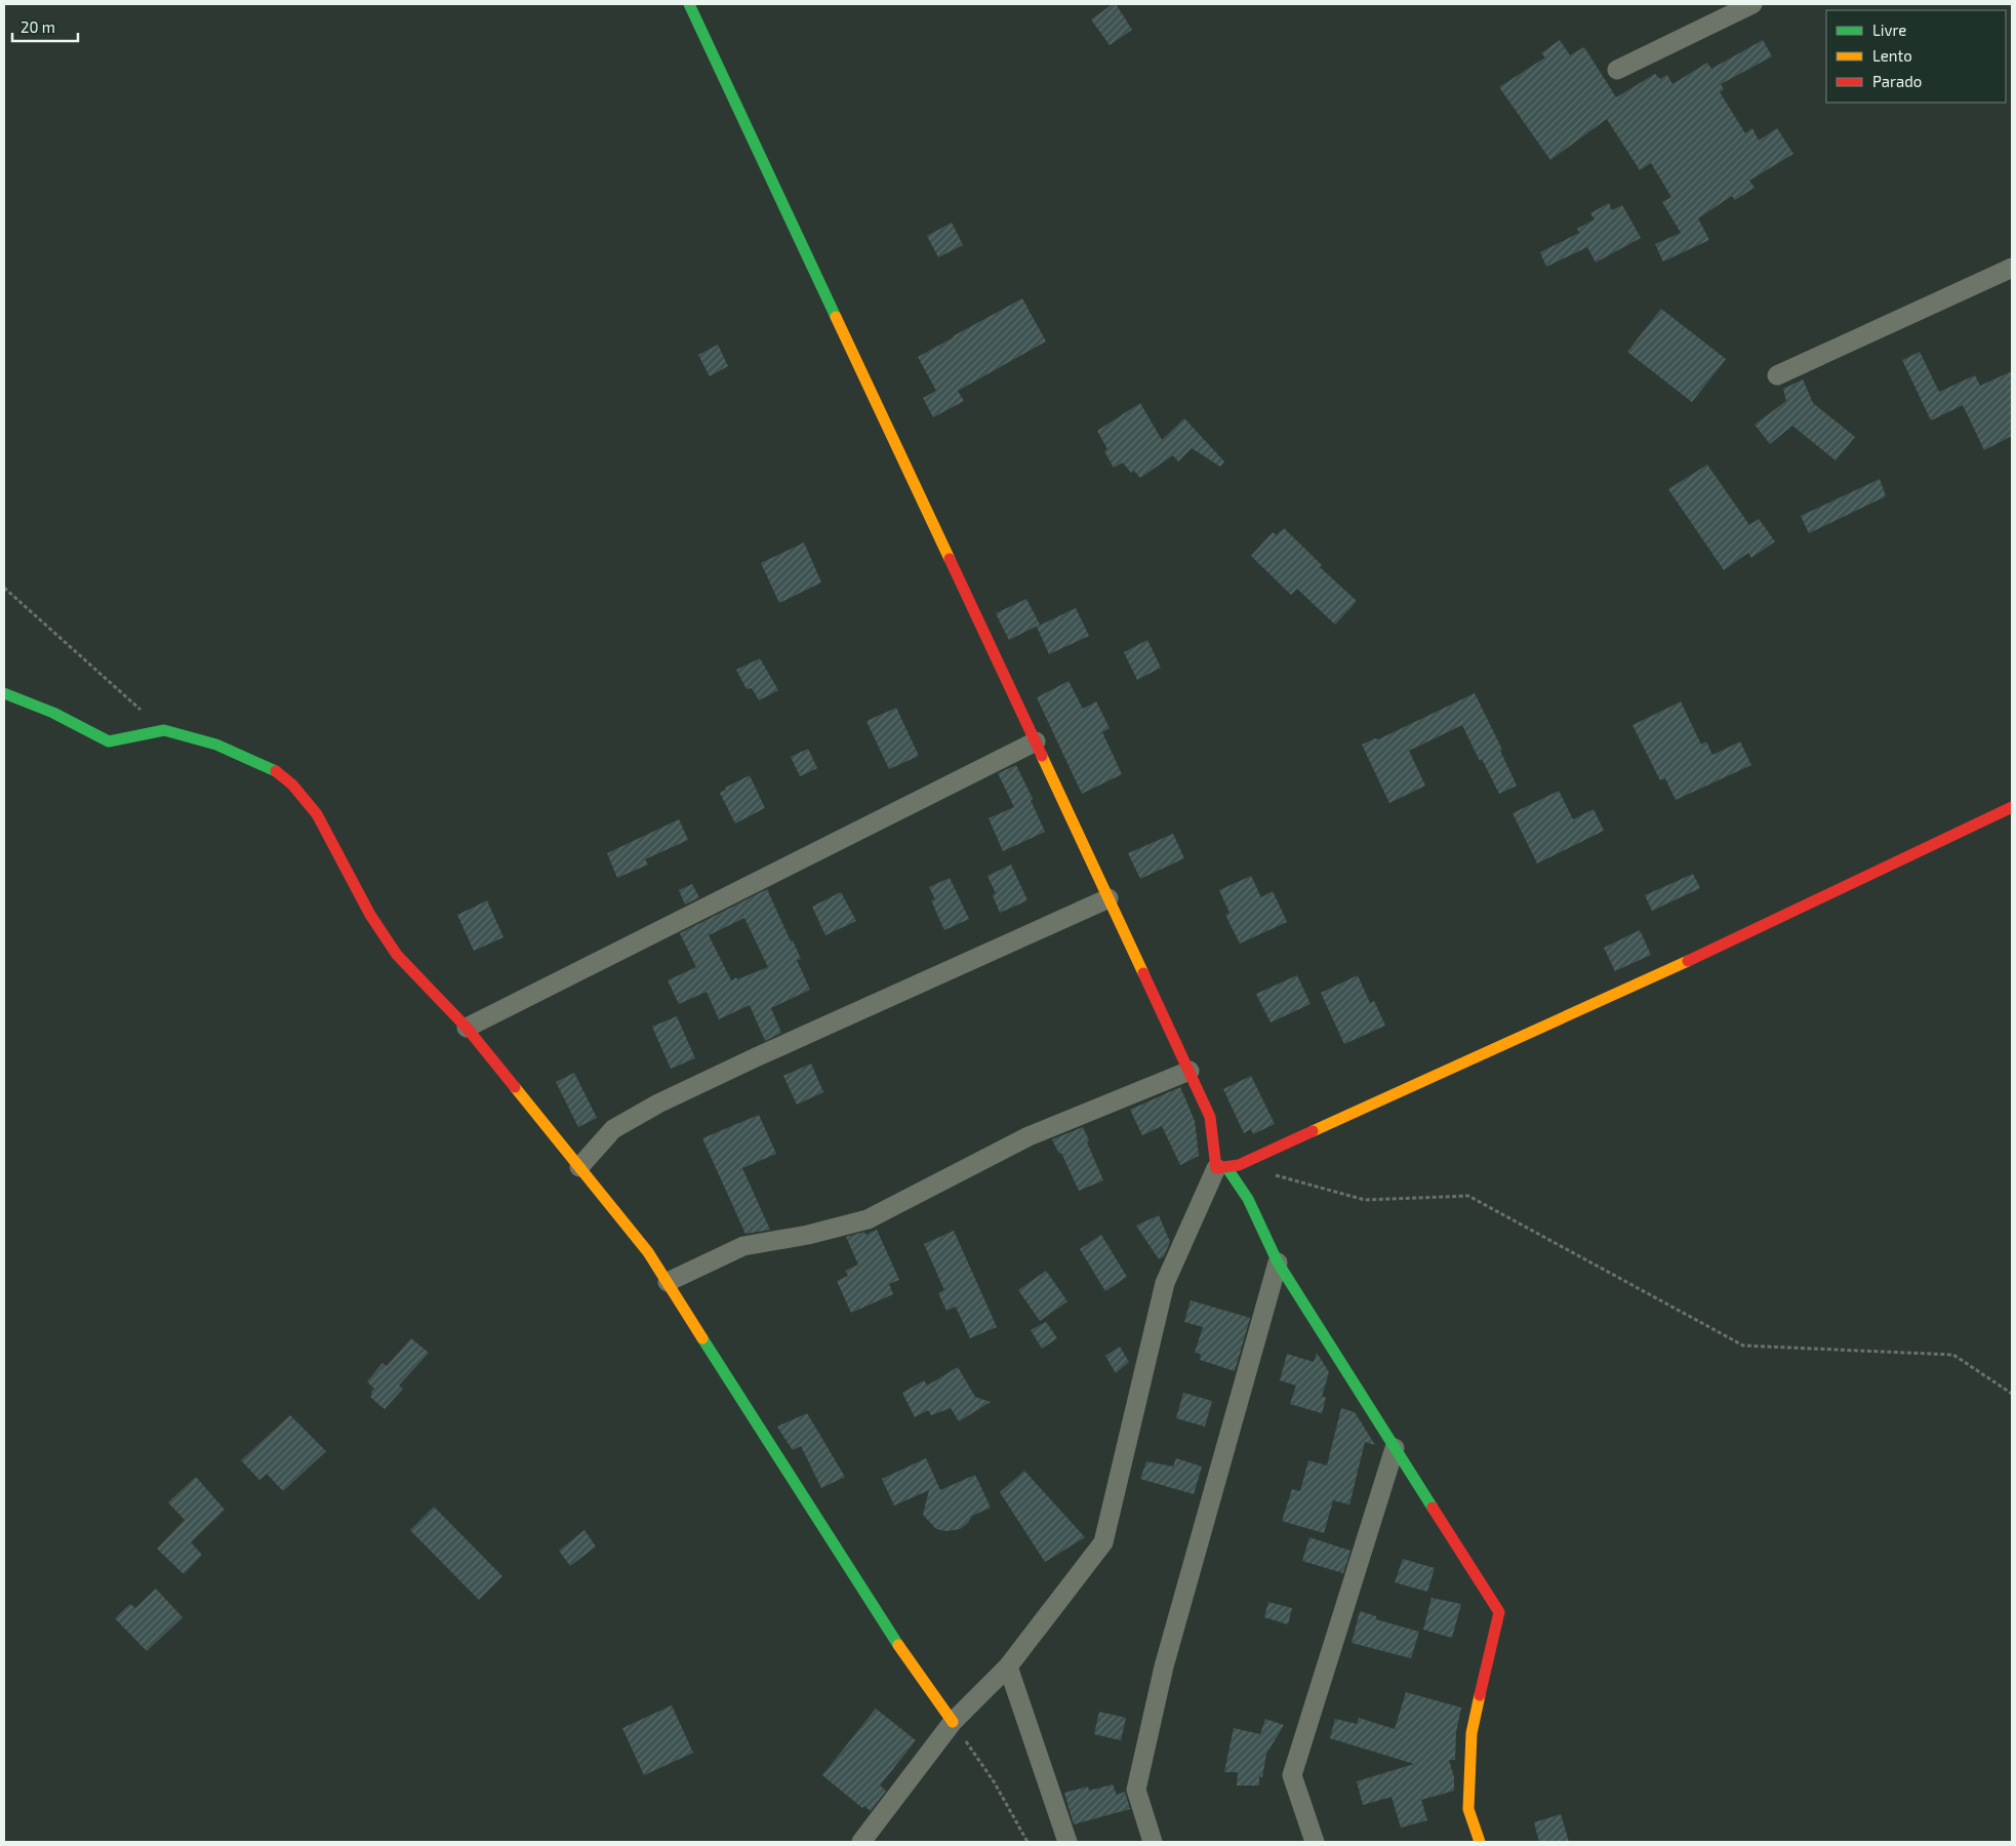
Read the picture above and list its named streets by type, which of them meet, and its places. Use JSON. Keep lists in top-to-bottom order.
{
  "legend": ["Livre", "Lento", "Parado"],
  "scale_bar": "20 m"
}
